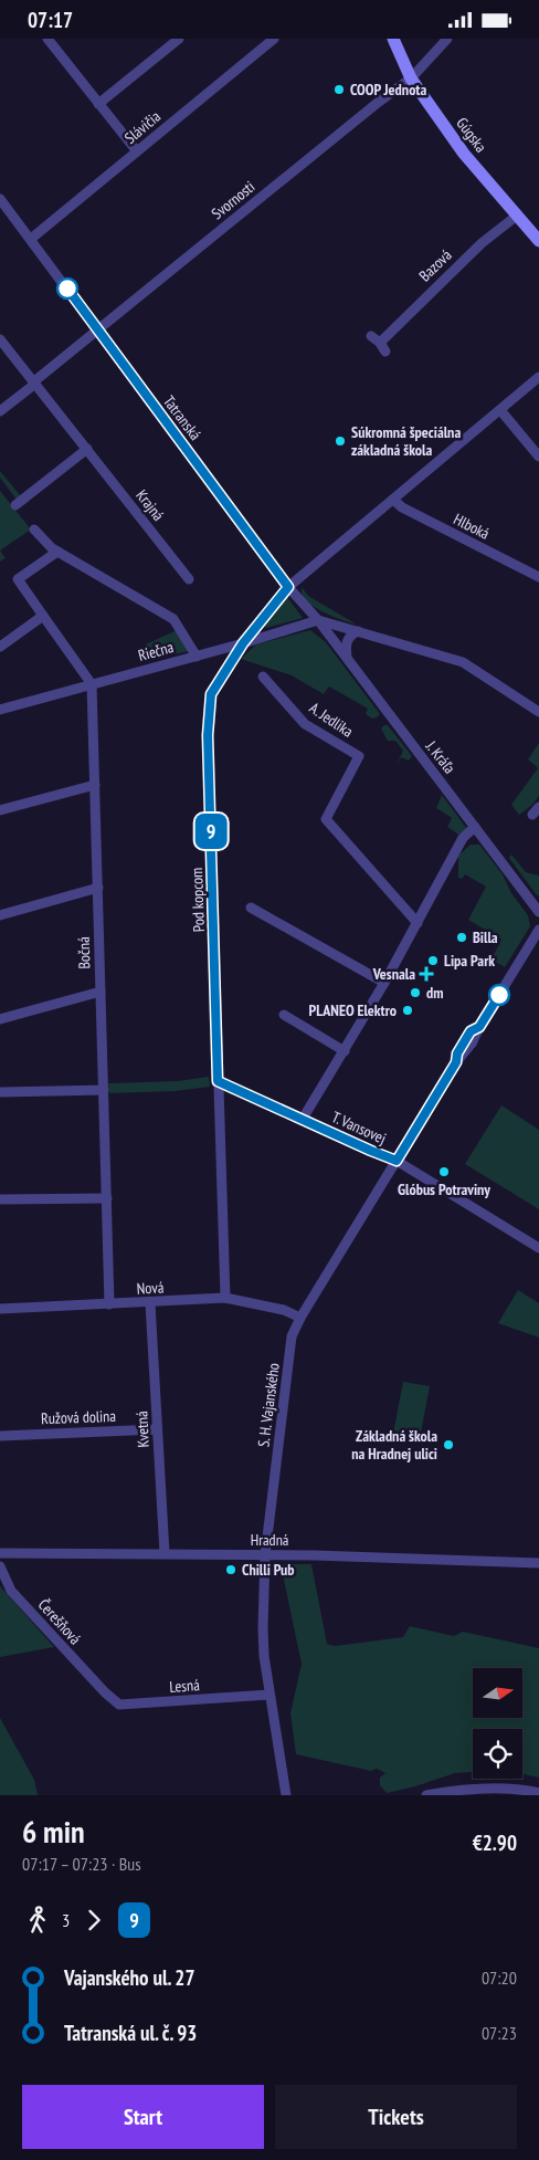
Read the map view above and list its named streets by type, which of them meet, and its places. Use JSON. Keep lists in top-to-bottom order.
{
  "streets": {
    "main road": ["Gúgska"],
    "street": [
      "Slávičia",
      "Svornosti",
      "Bazová",
      "Tatranská",
      "Krajná",
      "Hlboká",
      "Riečna",
      "A. Jedlika",
      "J. Kráľa",
      "Pod kopcom",
      "Bočná",
      "T. Vansovej",
      "Nová",
      "S. H. Vajanského",
      "Ružová dolina",
      "Kvetná",
      "Hradná",
      "Čerešňová",
      "Lesná"
    ]
  },
  "crossings": [
    ["Slávičia", "Tatranská"],
    ["Gúgska", "Svornosti"],
    ["Gúgska", "Bazová"],
    ["Svornosti", "Tatranská"],
    ["Svornosti", "Krajná"],
    ["Tatranská", "Riečna"],
    ["Tatranská", "J. Kráľa"],
    ["Tatranská", "Pod kopcom"],
    ["Hlboká", "Pod kopcom"],
    ["Riečna", "J. Kráľa"],
    ["Riečna", "Pod kopcom"],
    ["Riečna", "Bočná"],
    ["Pod kopcom", "T. Vansovej"],
    ["Pod kopcom", "Nová"],
    ["Bočná", "Nová"],
    ["T. Vansovej", "S. H. Vajanského"],
    ["Nová", "S. H. Vajanského"],
    ["Nová", "Kvetná"],
    ["S. H. Vajanského", "Hradná"],
    ["S. H. Vajanského", "Lesná"],
    ["Ružová dolina", "Kvetná"],
    ["Kvetná", "Hradná"],
    ["Čerešňová", "Lesná"]
  ],
  "places": {
    "other": [
      "COOP Jednota",
      "Súkromná špeciálna základná škola",
      "Billa",
      "Lipa Park",
      "dm",
      "PLANEO Elektro",
      "Glóbus Potraviny",
      "Základná škola na Hradnej ulici",
      "Chilli Pub"
    ],
    "health": ["Vesnala"]
  },
  "lines": ["bus line 9"],
  "north": "right",
  "page": {
    "status": "07:17",
    "on_map": "9",
    "heading": ["6 min", "07:17 – 07:23 · Bus", "€2.90"],
    "legs": ["3", "9"],
    "list": [
      {
        "name": "Vajanského ul. 27",
        "value": "07:20"
      },
      {
        "name": "Tatranská ul. č. 93",
        "value": "07:23"
      }
    ],
    "buttons": ["Start", "Tickets"]
  }
}
